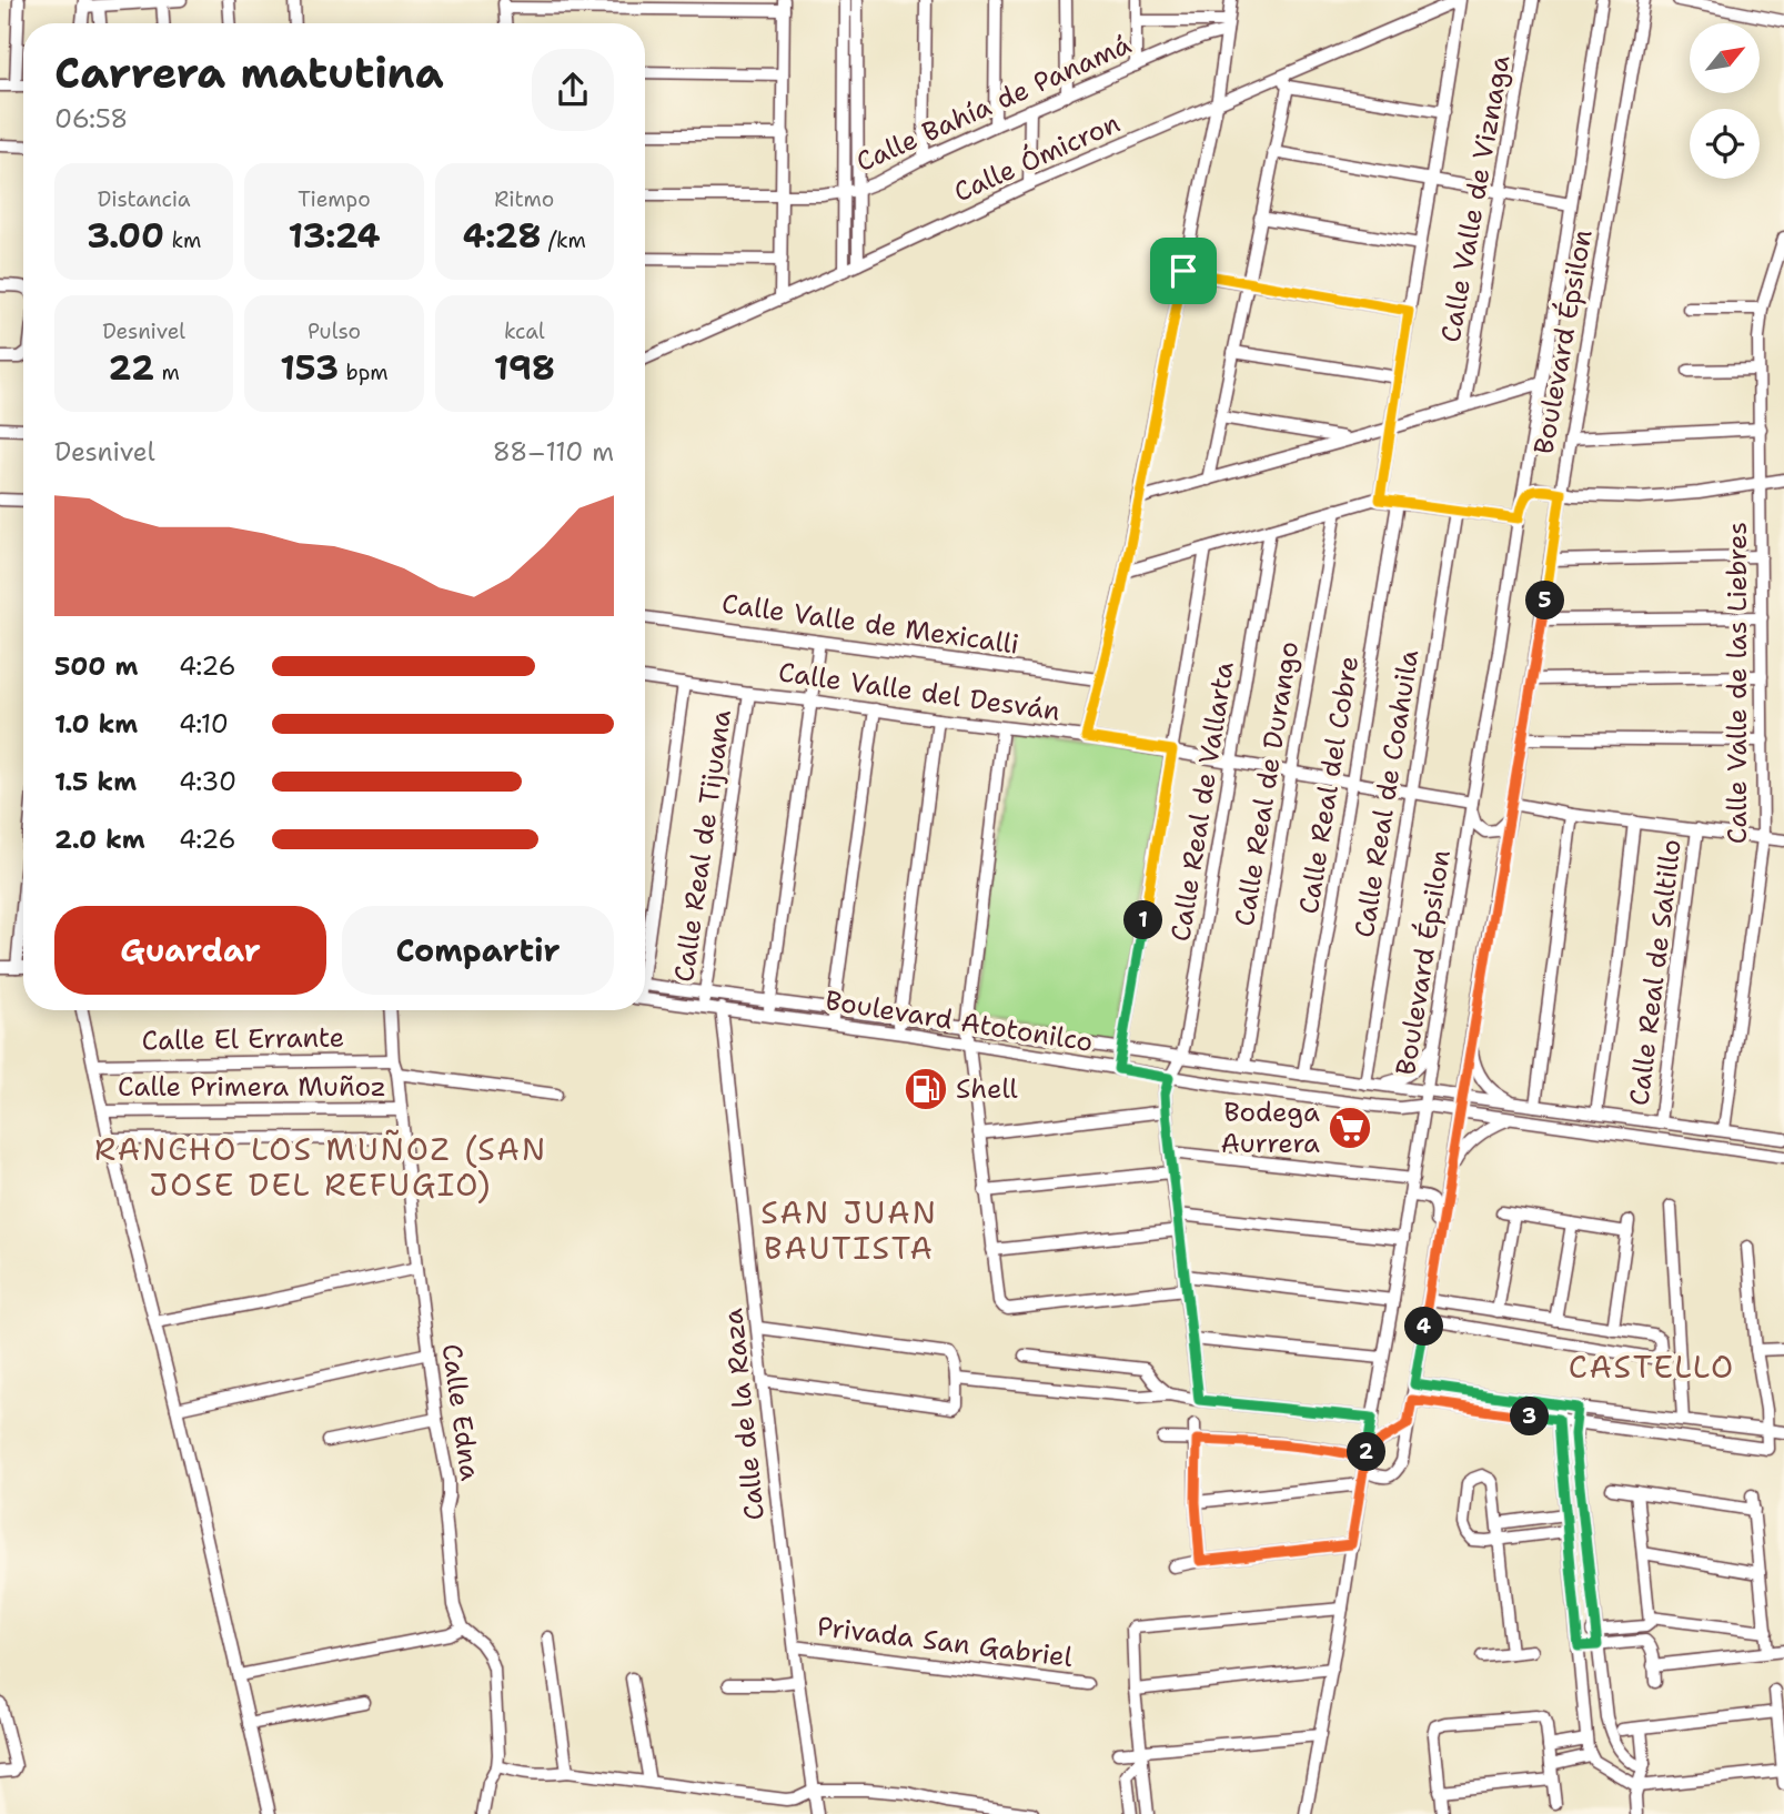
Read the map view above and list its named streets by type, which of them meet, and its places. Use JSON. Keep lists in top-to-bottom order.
{
  "streets": {
    "street": [
      "Calle Bahía de Panamá",
      "Calle Ómicron",
      "Calle Valle de Viznaga",
      "Boulevard Épsilon",
      "Calle Valle de Mexicalli",
      "Calle Valle de las Liebres",
      "Calle Valle del Desván",
      "Calle Real de Durango",
      "Calle Real del Cobre",
      "Calle Real de Coahuila",
      "Calle Real de Vallarta",
      "Calle Real de Tijuana",
      "Calle Real de Saltillo",
      "Boulevard Atotonilco",
      "Calle El Errante",
      "Calle Primera Muñoz",
      "Calle Edna",
      "Calle de la Raza",
      "Privada San Gabriel"
    ]
  },
  "crossings": [
    ["Boulevard Épsilon", "Calle Valle del Desván"],
    ["Boulevard Épsilon", "Boulevard Atotonilco"],
    ["Calle Valle de las Liebres", "Boulevard Atotonilco"],
    ["Calle Valle del Desván", "Calle Real de Durango"],
    ["Calle Valle del Desván", "Calle Real del Cobre"],
    ["Calle Valle del Desván", "Calle Real de Coahuila"],
    ["Calle Valle del Desván", "Calle Real de Vallarta"],
    ["Calle Valle del Desván", "Calle Real de Tijuana"],
    ["Calle Real de Durango", "Boulevard Atotonilco"],
    ["Calle Real del Cobre", "Boulevard Atotonilco"],
    ["Calle Real de Coahuila", "Boulevard Atotonilco"],
    ["Calle Real de Vallarta", "Boulevard Atotonilco"],
    ["Calle Real de Tijuana", "Boulevard Atotonilco"],
    ["Calle Real de Saltillo", "Boulevard Atotonilco"],
    ["Boulevard Atotonilco", "Calle de la Raza"],
    ["Calle El Errante", "Calle Edna"],
    ["Calle Primera Muñoz", "Calle Edna"],
    ["Calle de la Raza", "Privada San Gabriel"]
  ],
  "districts": ["RANCHO LOS MUÑOZ (SAN JOSE DEL REFUGIO)", "SAN JUAN BAUTISTA", "CASTELLO"],
  "places": {
    "fuel station": ["Shell"],
    "supermarket": ["Bodega Aurrera"]
  },
  "north": "top right",
  "page": {
    "heading": ["Carrera matutina", "06:58"],
    "stats": [
      ["Distancia", "3.00 km"],
      ["Tiempo", "13:24"],
      ["Ritmo", "4:28 /km"],
      ["Desnivel", "22 m"],
      ["Pulso", "153 bpm"],
      ["kcal", "198"]
    ],
    "chart": ["Desnivel", "88–110 m"],
    "pins": [
      "5",
      "1",
      "4",
      "3",
      "2"
    ],
    "list": [
      {
        "name": "500 m",
        "note": "4:26"
      },
      {
        "name": "1.0 km",
        "note": "4:10"
      },
      {
        "name": "1.5 km",
        "note": "4:30"
      },
      {
        "name": "2.0 km",
        "note": "4:26"
      }
    ],
    "buttons": ["Guardar", "Compartir"]
  }
}
